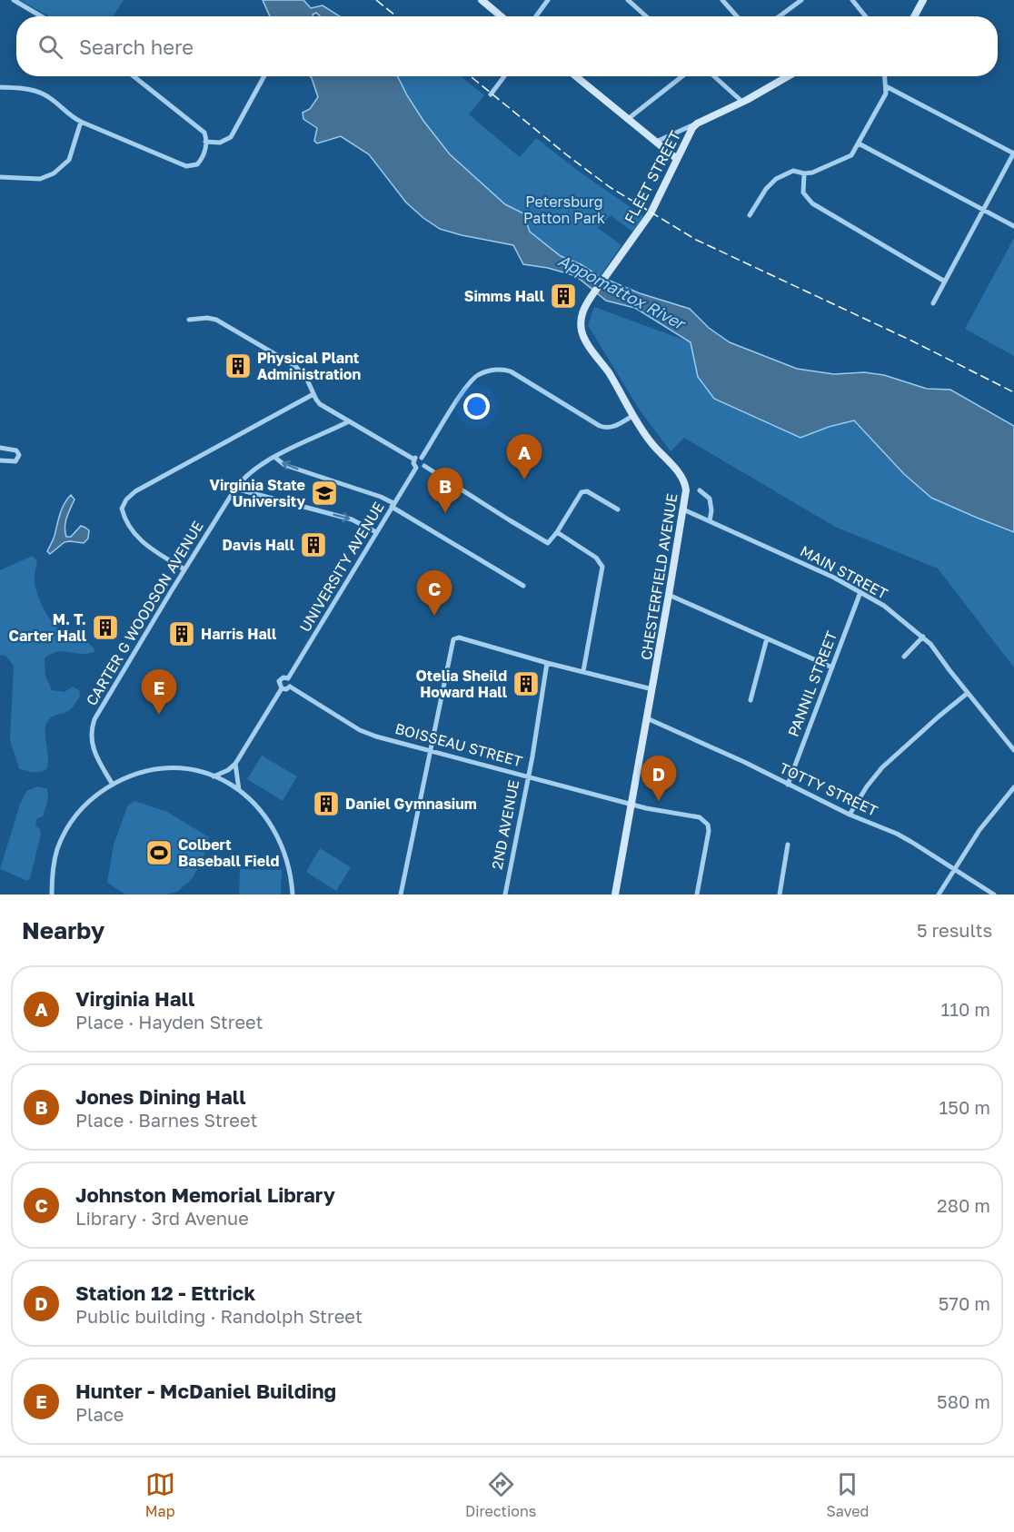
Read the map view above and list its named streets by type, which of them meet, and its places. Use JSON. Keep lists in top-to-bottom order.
{
  "streets": {
    "main road": ["FLEET STREET", "CHESTERFIELD AVENUE"],
    "street": [
      "UNIVERSITY AVENUE",
      "MAIN STREET",
      "CARTER G WOODSON AVENUE",
      "PANNIL STREET",
      "BOISSEAU STREET",
      "TOTTY STREET",
      "2ND AVENUE"
    ]
  },
  "crossings": [
    ["FLEET STREET", "CHESTERFIELD AVENUE"],
    ["UNIVERSITY AVENUE", "BOISSEAU STREET"],
    ["MAIN STREET", "CHESTERFIELD AVENUE"],
    ["MAIN STREET", "PANNIL STREET"],
    ["CHESTERFIELD AVENUE", "BOISSEAU STREET"],
    ["CHESTERFIELD AVENUE", "TOTTY STREET"],
    ["PANNIL STREET", "TOTTY STREET"],
    ["BOISSEAU STREET", "2ND AVENUE"]
  ],
  "water": ["Appomattox River"],
  "parks": ["Petersburg Patton Park"],
  "places": {
    "building": [
      "Simms Hall",
      "Physical Plant Administration",
      "Davis Hall",
      "M. T. Carter Hall",
      "Harris Hall",
      "Otelia Sheild Howard Hall",
      "Daniel Gymnasium"
    ],
    "school or university": ["Virginia State University"],
    "sports": ["Colbert Baseball Field"]
  },
  "page": {
    "search": "Search here",
    "pins": [
      "A",
      "B",
      "C",
      "E",
      "D"
    ],
    "heading": ["Nearby", "5 results"],
    "list": [
      {
        "mark": "A",
        "name": "Virginia Hall",
        "note": "Place · Hayden Street",
        "value": "110 m"
      },
      {
        "mark": "B",
        "name": "Jones Dining Hall",
        "note": "Place · Barnes Street",
        "value": "150 m"
      },
      {
        "mark": "C",
        "name": "Johnston Memorial Library",
        "note": "Library · 3rd Avenue",
        "value": "280 m"
      },
      {
        "mark": "D",
        "name": "Station 12 - Ettrick",
        "note": "Public building · Randolph Street",
        "value": "570 m"
      },
      {
        "mark": "E",
        "name": "Hunter - McDaniel Building",
        "note": "Place",
        "value": "580 m"
      }
    ],
    "nav": ["Map", "Directions", "Saved"]
  }
}
